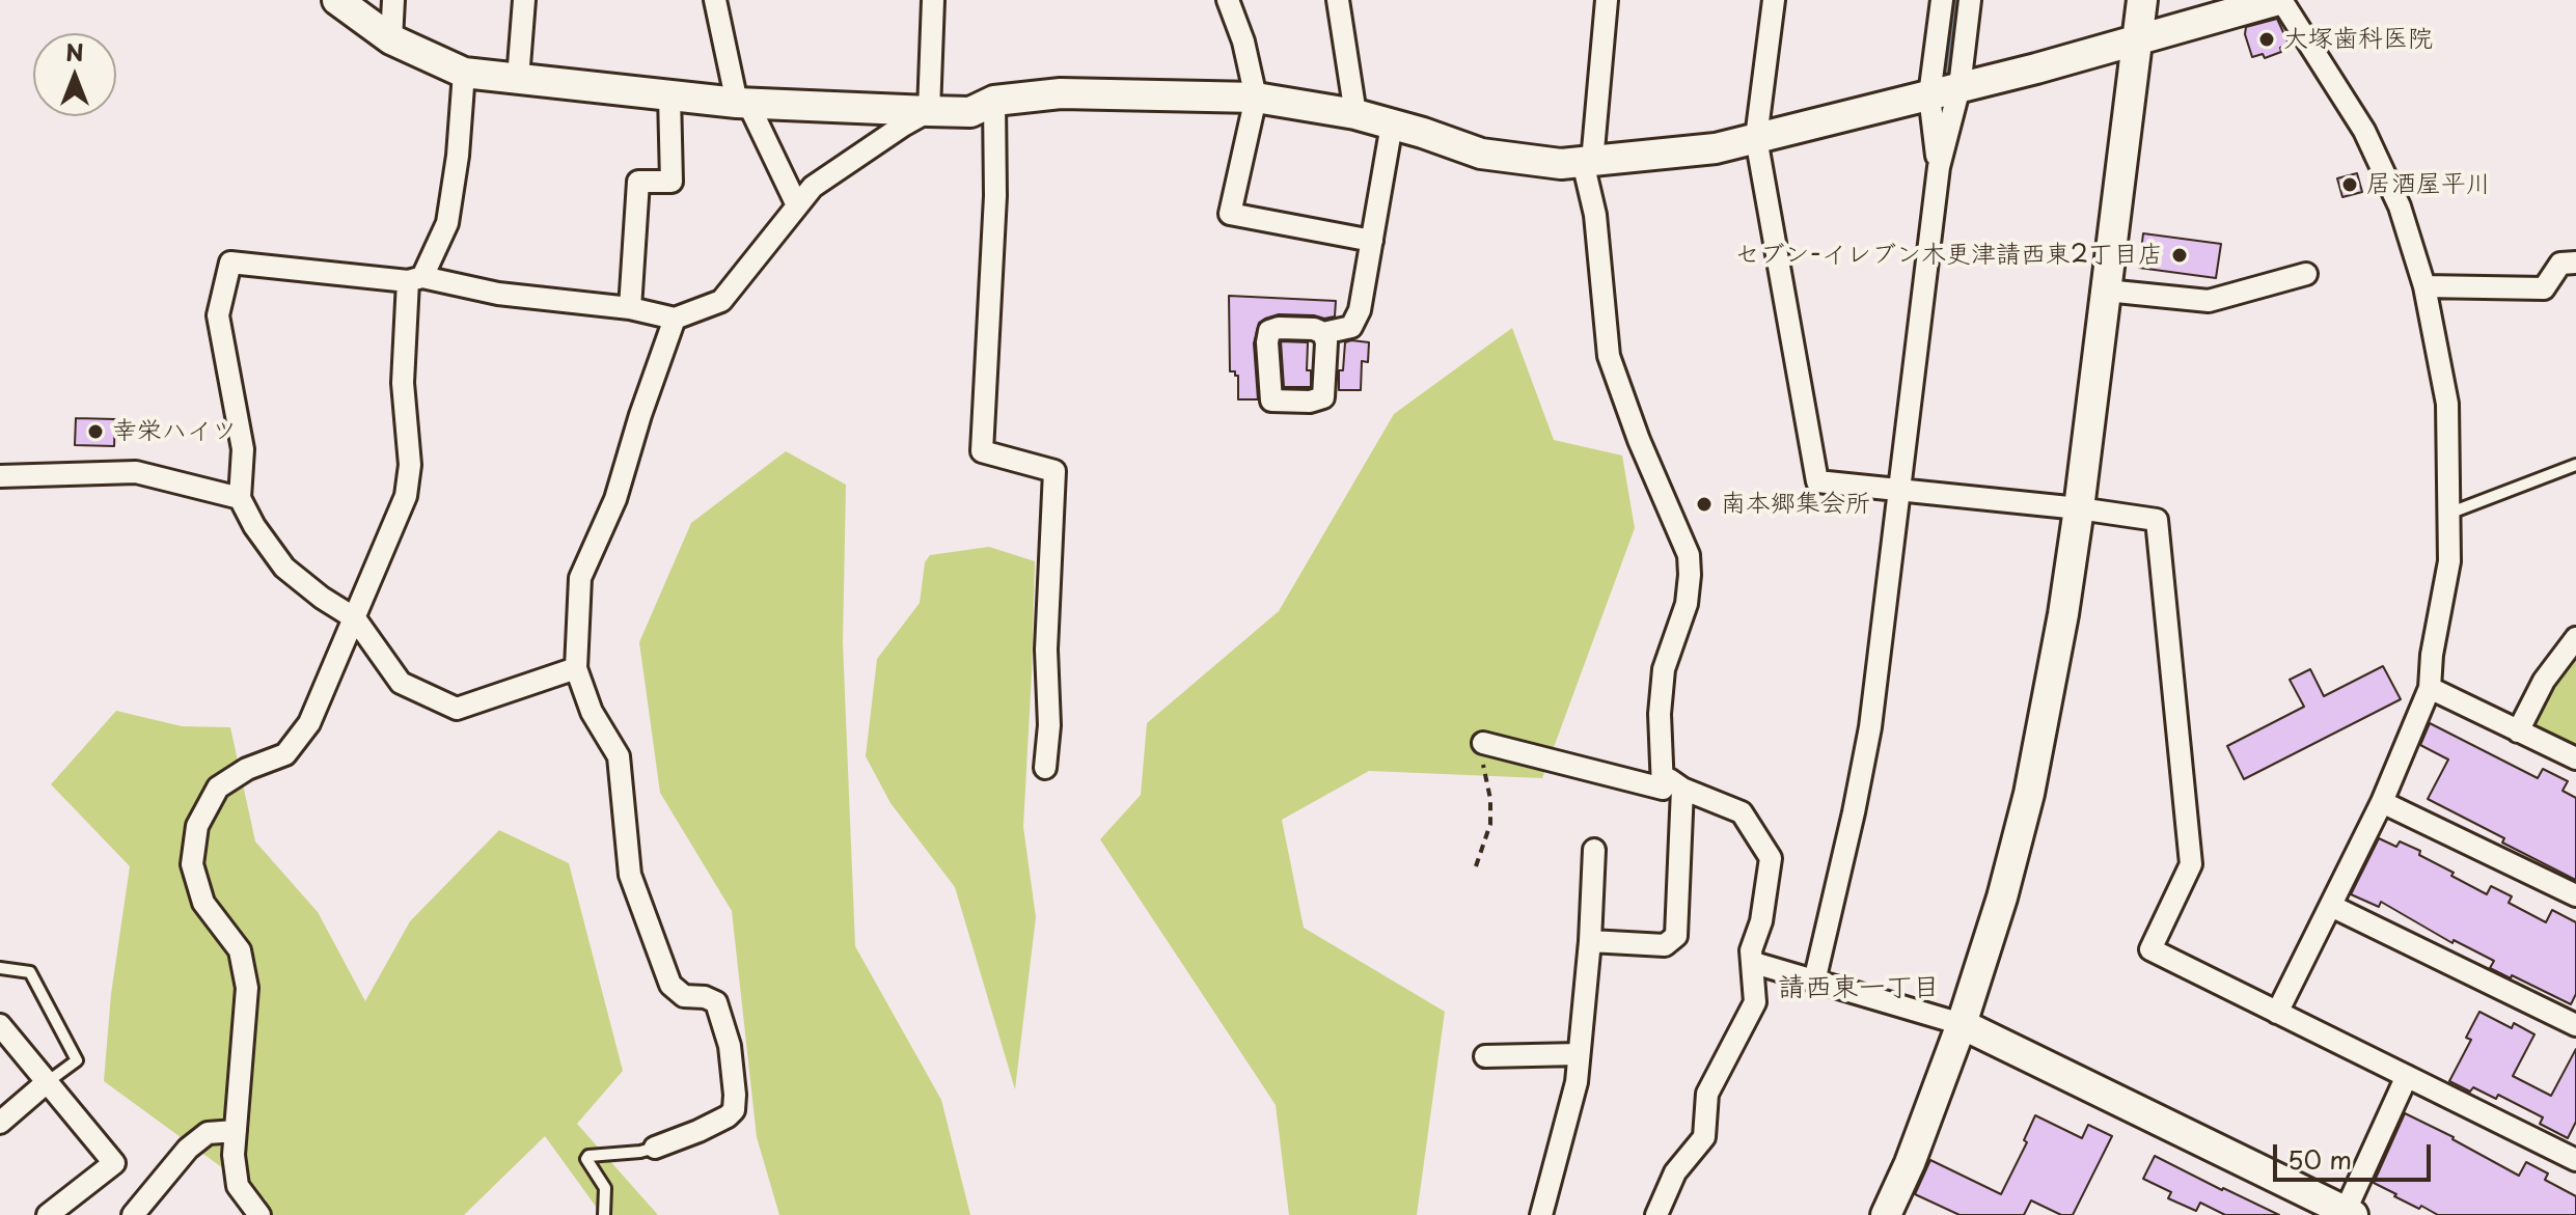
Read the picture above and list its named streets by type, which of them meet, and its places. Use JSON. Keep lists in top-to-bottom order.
{
  "districts": ["請西東一丁目"],
  "places": [
    "大塚歯科医院",
    "居酒屋平川",
    "セブン-イレブン木更津請西東2丁目店",
    "幸栄ハイツ",
    "南本郷集会所"
  ],
  "scale_bar": "50 m",
  "north": "top"
}
